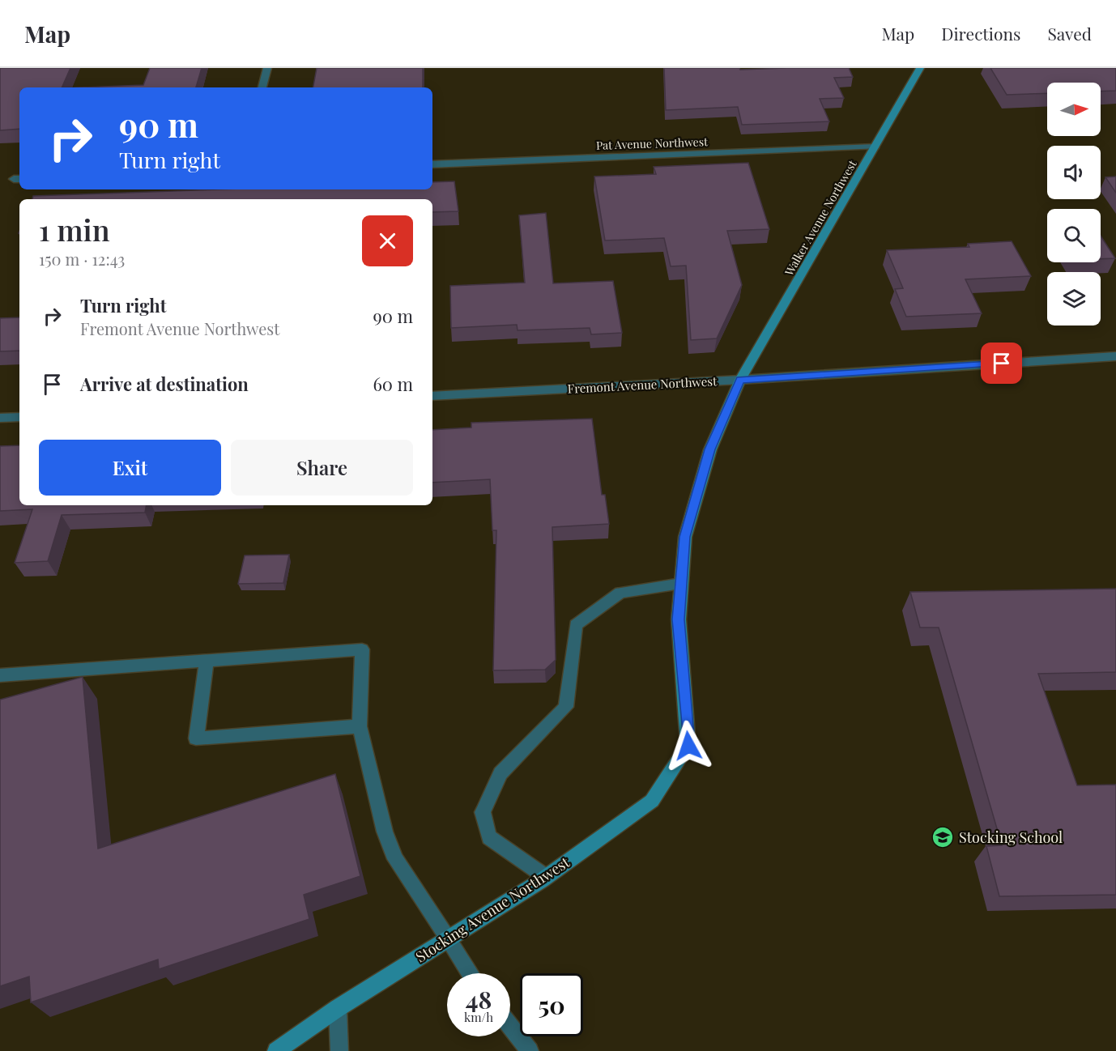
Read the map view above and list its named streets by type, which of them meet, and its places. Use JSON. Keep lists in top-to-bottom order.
{
  "streets": {
    "main road": ["Walker Avenue Northwest", "Stocking Avenue Northwest"],
    "street": ["Pat Avenue Northwest", "Fremont Avenue Northwest"]
  },
  "crossings": [
    ["Pat Avenue Northwest", "Walker Avenue Northwest"],
    ["Walker Avenue Northwest", "Fremont Avenue Northwest"],
    ["Walker Avenue Northwest", "Stocking Avenue Northwest"]
  ],
  "places": {
    "school or university": ["Stocking School"]
  },
  "north": "right",
  "page": {
    "header": "Map",
    "nav": ["Map", "Directions", "Saved"],
    "turn": ["90 m", "Turn right"],
    "heading": ["1 min", "150 m · 12:43"],
    "list": [
      {
        "name": "Turn right",
        "note": "Fremont Avenue Northwest",
        "value": "90 m"
      },
      {
        "name": "Arrive at destination",
        "value": "60 m"
      }
    ],
    "buttons": ["Exit", "Share"],
    "speed": "48 km/h",
    "limit": "50"
  }
}
